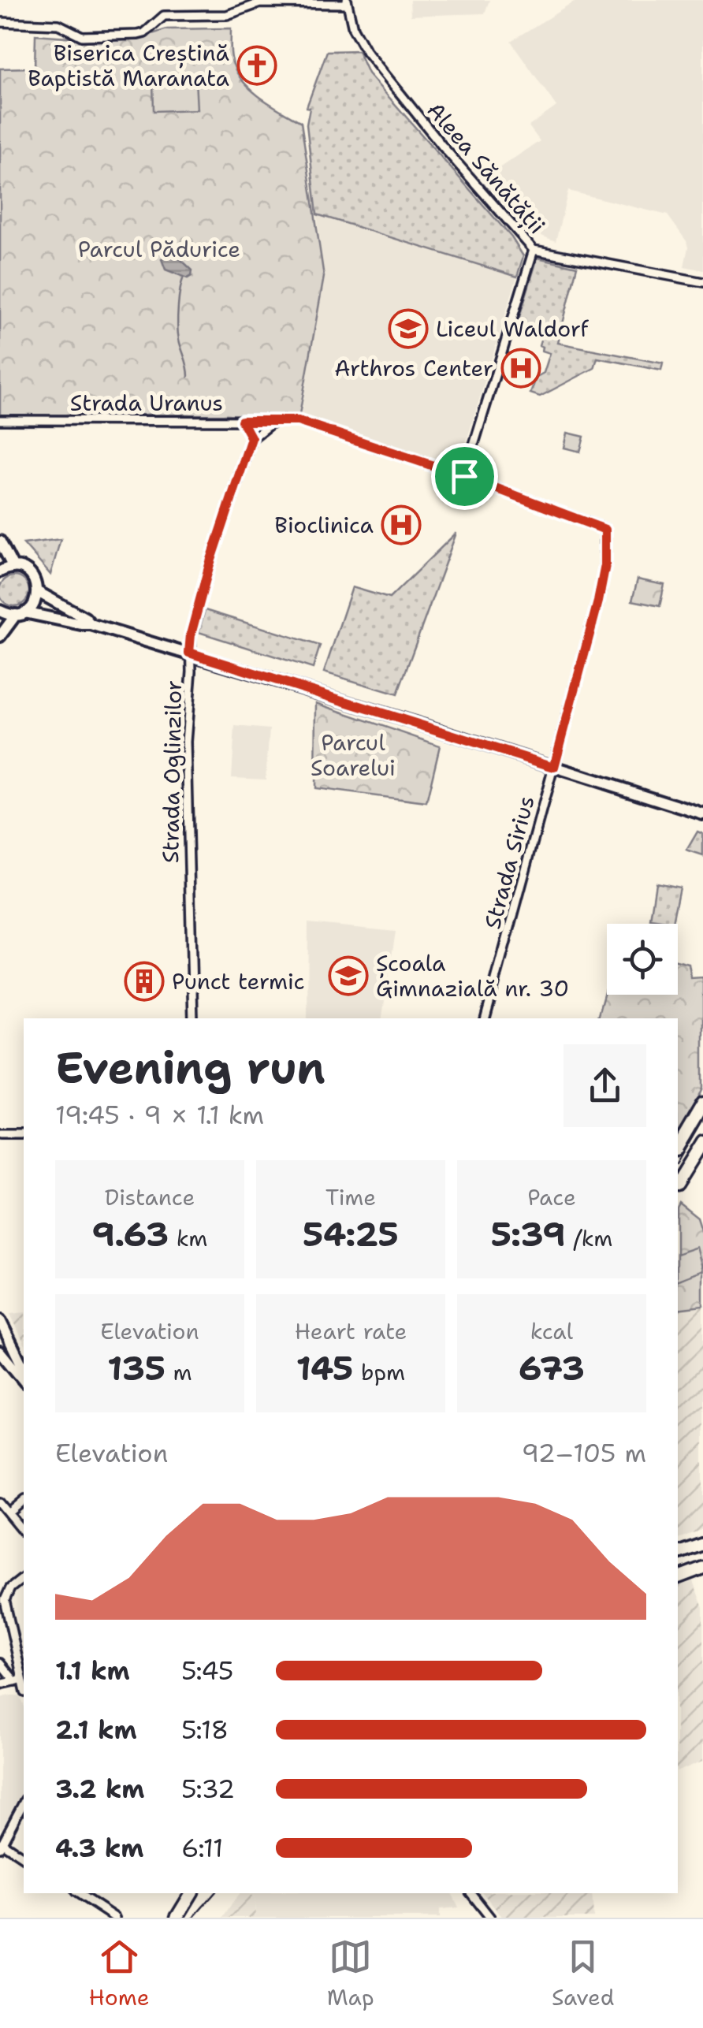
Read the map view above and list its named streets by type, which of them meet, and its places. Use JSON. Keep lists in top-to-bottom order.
{
  "streets": {
    "street": [
      "Aleea Sănătății",
      "Strada Uranus",
      "Strada Oglinzilor",
      "Strada Sirius"
    ]
  },
  "crossings": [
    ["Strada Uranus", "Strada Sirius"]
  ],
  "parks": ["Parcul Pădurice", "Parcul Soarelui"],
  "places": {
    "church": ["Biserica Creștină Baptistă Maranata"],
    "school or university": ["Liceul Waldorf", "Școala Gimnazială nr. 30"],
    "hospital": ["Arthros Center", "Bioclinica"],
    "building": ["Punct termic"]
  },
  "page": {
    "heading": ["Evening run", "19:45 · 9 × 1.1 km"],
    "stats": [
      ["Distance", "9.63 km"],
      ["Time", "54:25"],
      ["Pace", "5:39 /km"],
      ["Elevation", "135 m"],
      ["Heart rate", "145 bpm"],
      ["kcal", "673"]
    ],
    "chart": ["Elevation", "92–105 m"],
    "list": [
      {
        "name": "1.1 km",
        "note": "5:45"
      },
      {
        "name": "2.1 km",
        "note": "5:18"
      },
      {
        "name": "3.2 km",
        "note": "5:32"
      },
      {
        "name": "4.3 km",
        "note": "6:11"
      }
    ],
    "tabs": ["Home", "Map", "Saved"]
  }
}
